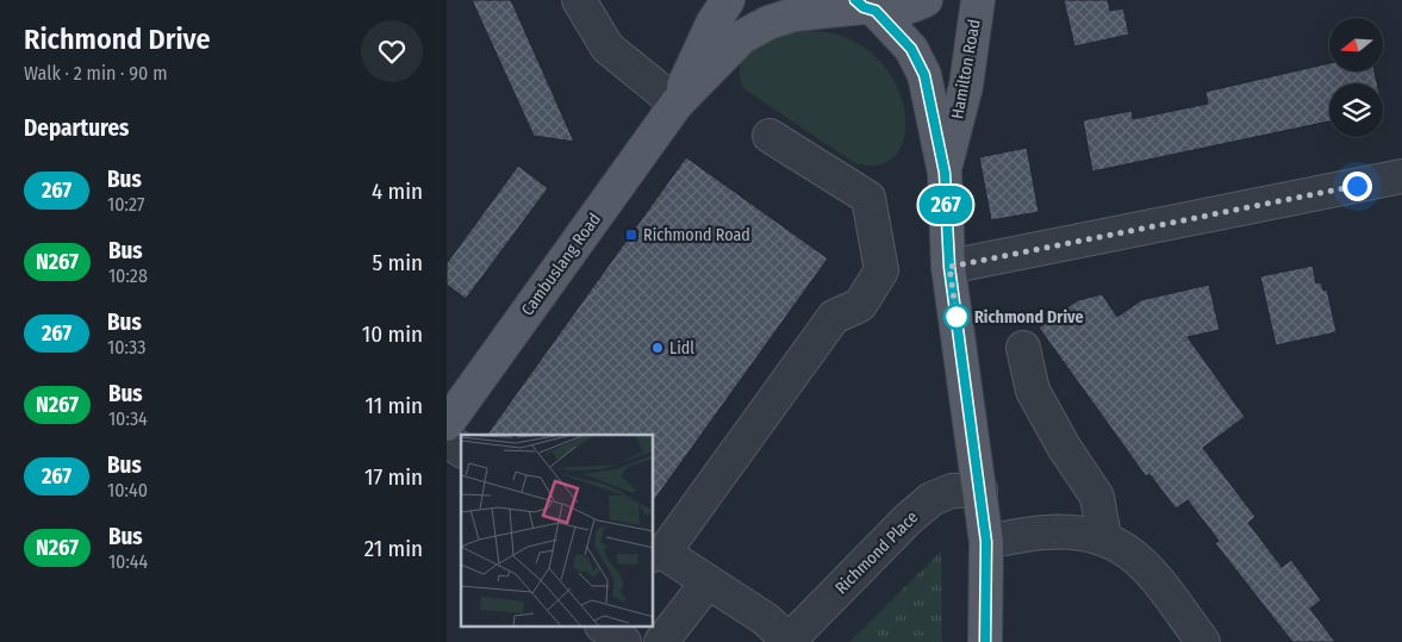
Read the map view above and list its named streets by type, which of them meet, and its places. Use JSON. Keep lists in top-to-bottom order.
{
  "streets": {
    "main road": ["Hamilton Road", "Cambuslang Road"],
    "street": ["Richmond Place"]
  },
  "crossings": [
    ["Hamilton Road", "Richmond Place"]
  ],
  "places": {
    "transit": ["Richmond Road"],
    "other": ["Richmond Drive", "Lidl"]
  },
  "lines": ["bus line 267"],
  "north": "left",
  "page": {
    "heading": [
      ["Richmond Drive", "Walk · 2 min · 90 m"],
      "Departures"
    ],
    "on_map": "267",
    "list": [
      {
        "mark": "267",
        "name": "Bus",
        "note": "10:27",
        "value": "4 min"
      },
      {
        "mark": "N267",
        "name": "Bus",
        "note": "10:28",
        "value": "5 min"
      },
      {
        "mark": "267",
        "name": "Bus",
        "note": "10:33",
        "value": "10 min"
      },
      {
        "mark": "N267",
        "name": "Bus",
        "note": "10:34",
        "value": "11 min"
      },
      {
        "mark": "267",
        "name": "Bus",
        "note": "10:40",
        "value": "17 min"
      },
      {
        "mark": "N267",
        "name": "Bus",
        "note": "10:44",
        "value": "21 min"
      }
    ]
  }
}
